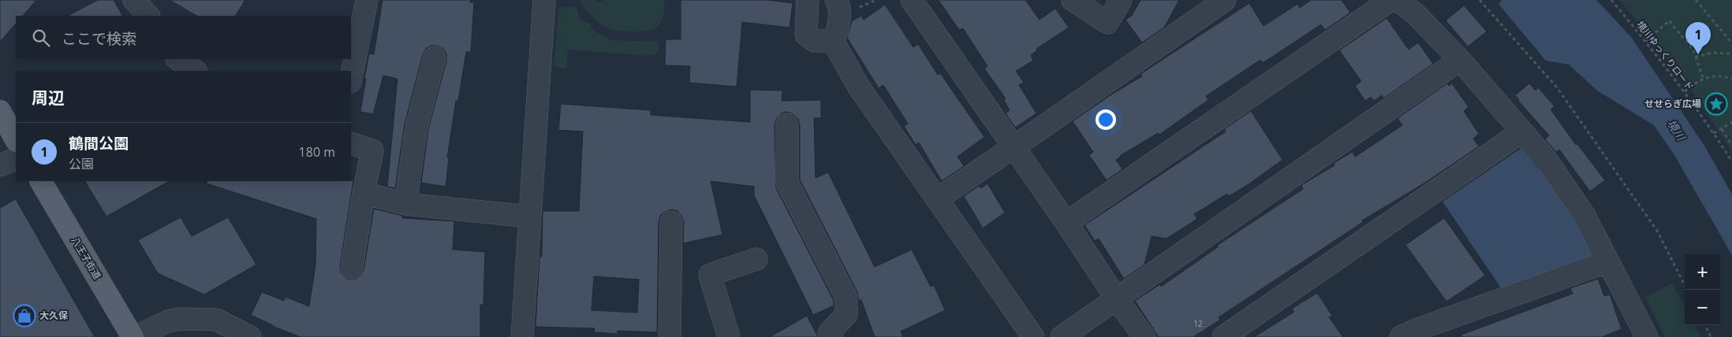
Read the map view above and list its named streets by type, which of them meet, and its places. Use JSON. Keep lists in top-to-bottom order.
{
  "streets": {
    "main road": ["八王子街道"],
    "path": ["境川ゆっくりロード"]
  },
  "water": ["境川"],
  "places": {
    "place": ["せせらぎ広場"],
    "shop": ["大久保"]
  },
  "house_numbers": ["12"],
  "page": {
    "search": "ここで検索",
    "pins": "1",
    "heading": "周辺",
    "list": [
      {
        "mark": "1",
        "name": "鶴間公園",
        "note": "公園",
        "value": "180 m"
      }
    ],
    "map_buttons": ["+", "−"]
  }
}
